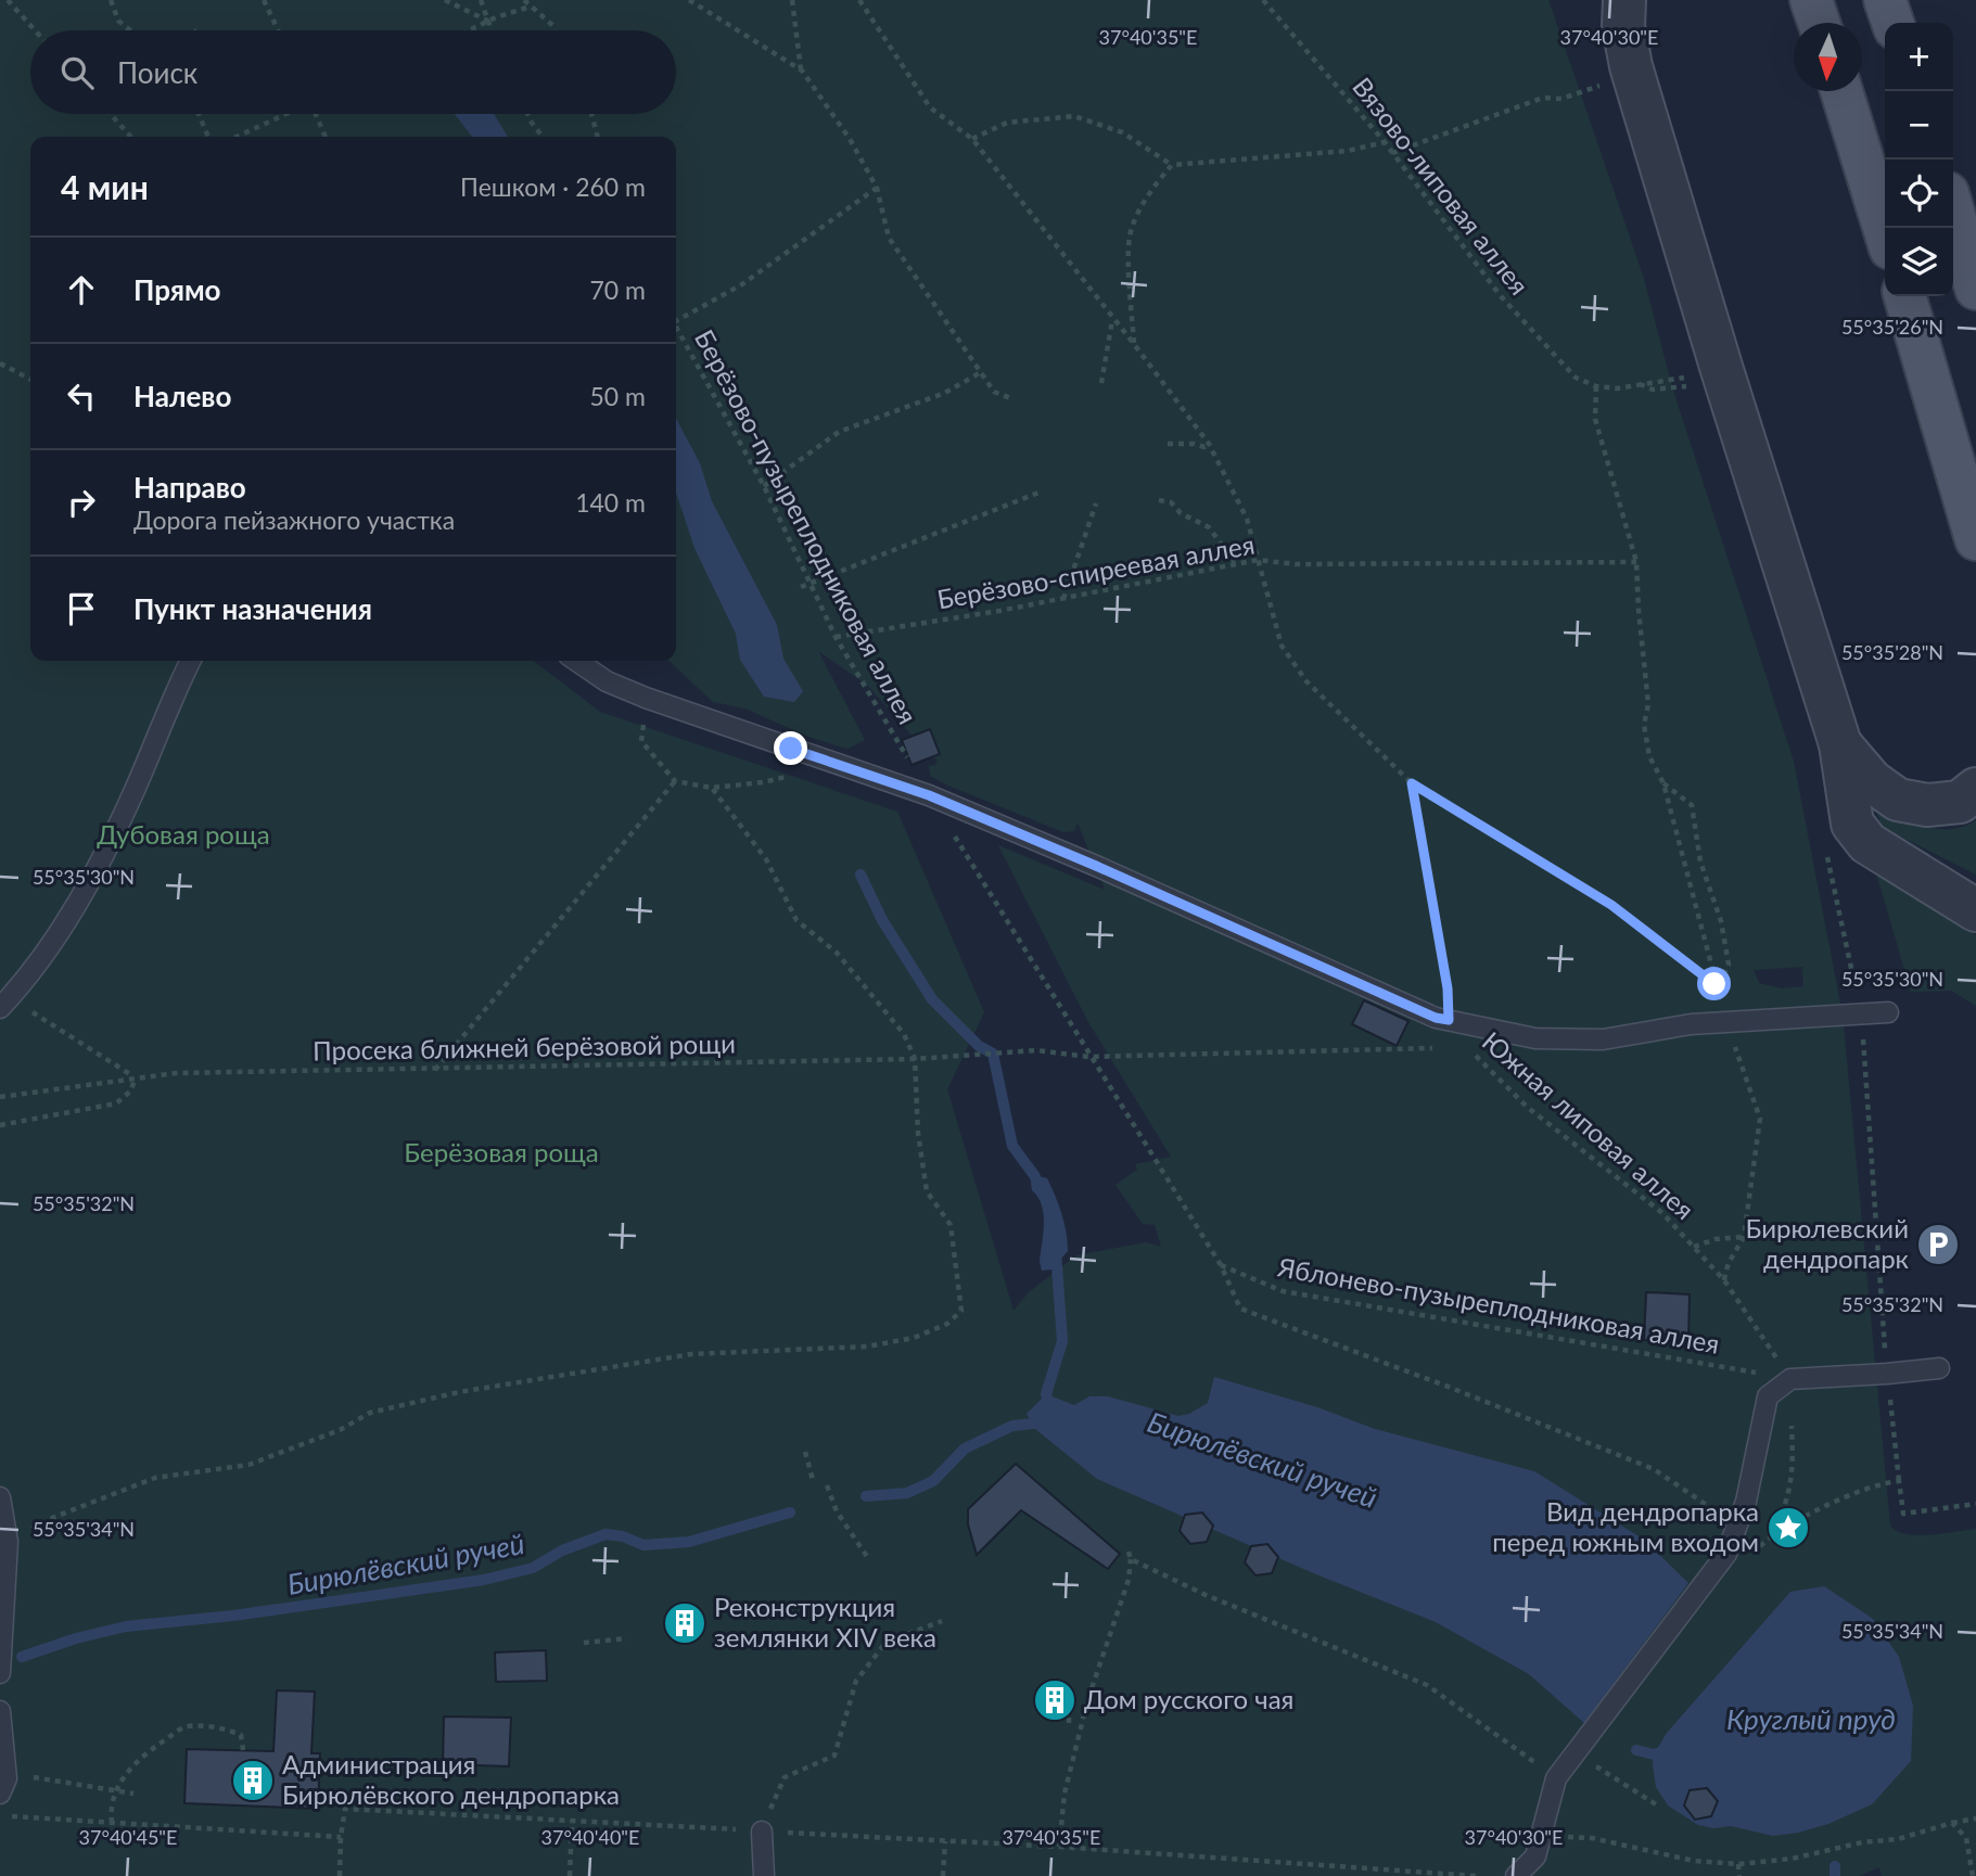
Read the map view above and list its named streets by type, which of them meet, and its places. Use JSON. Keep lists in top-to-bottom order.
{
  "streets": {
    "path": [
      "Вязово-липовая аллея",
      "Берёзово-пузыреплодниковая аллея",
      "Берёзово-спиреевая аллея",
      "Просека ближней берёзовой рощи",
      "Южная липовая аллея",
      "Яблонево-пузыреплодниковая аллея"
    ]
  },
  "crossings": [
    ["Берёзово-пузыреплодниковая аллея", "Берёзово-спиреевая аллея"],
    ["Берёзово-пузыреплодниковая аллея", "Просека ближней берёзовой рощи"],
    ["Южная липовая аллея", "Яблонево-пузыреплодниковая аллея"]
  ],
  "water": ["Бирюлёвский ручей", "Круглый пруд"],
  "parks": ["Дубовая роща", "Берёзовая роща"],
  "places": {
    "parking": ["Бирюлевский дендропарк"],
    "place": ["Вид дендропарка перед южным входом"],
    "building": ["Реконструкция землянки XIV века", "Дом русского чая", "Администрация Бирюлёвского дендропарка"]
  },
  "north": "bottom",
  "page": {
    "map_buttons": ["+", "−"],
    "search": "Поиск",
    "heading": ["4 мин", "Пешком · 260 m"],
    "list": [
      ["Прямо", "70 m"],
      ["Налево", "50 m"],
      ["Направо", "Дорога пейзажного участка", "140 m"],
      "Пункт назначения"
    ]
  },
  "coordinates": [
    "37°40'35\"E",
    "37°40'30\"E",
    "55°35'26\"N",
    "55°35'28\"N",
    "55°35'30\"N",
    "55°35'32\"N",
    "55°35'34\"N",
    "37°40'45\"E",
    "37°40'40\"E"
  ]
}
